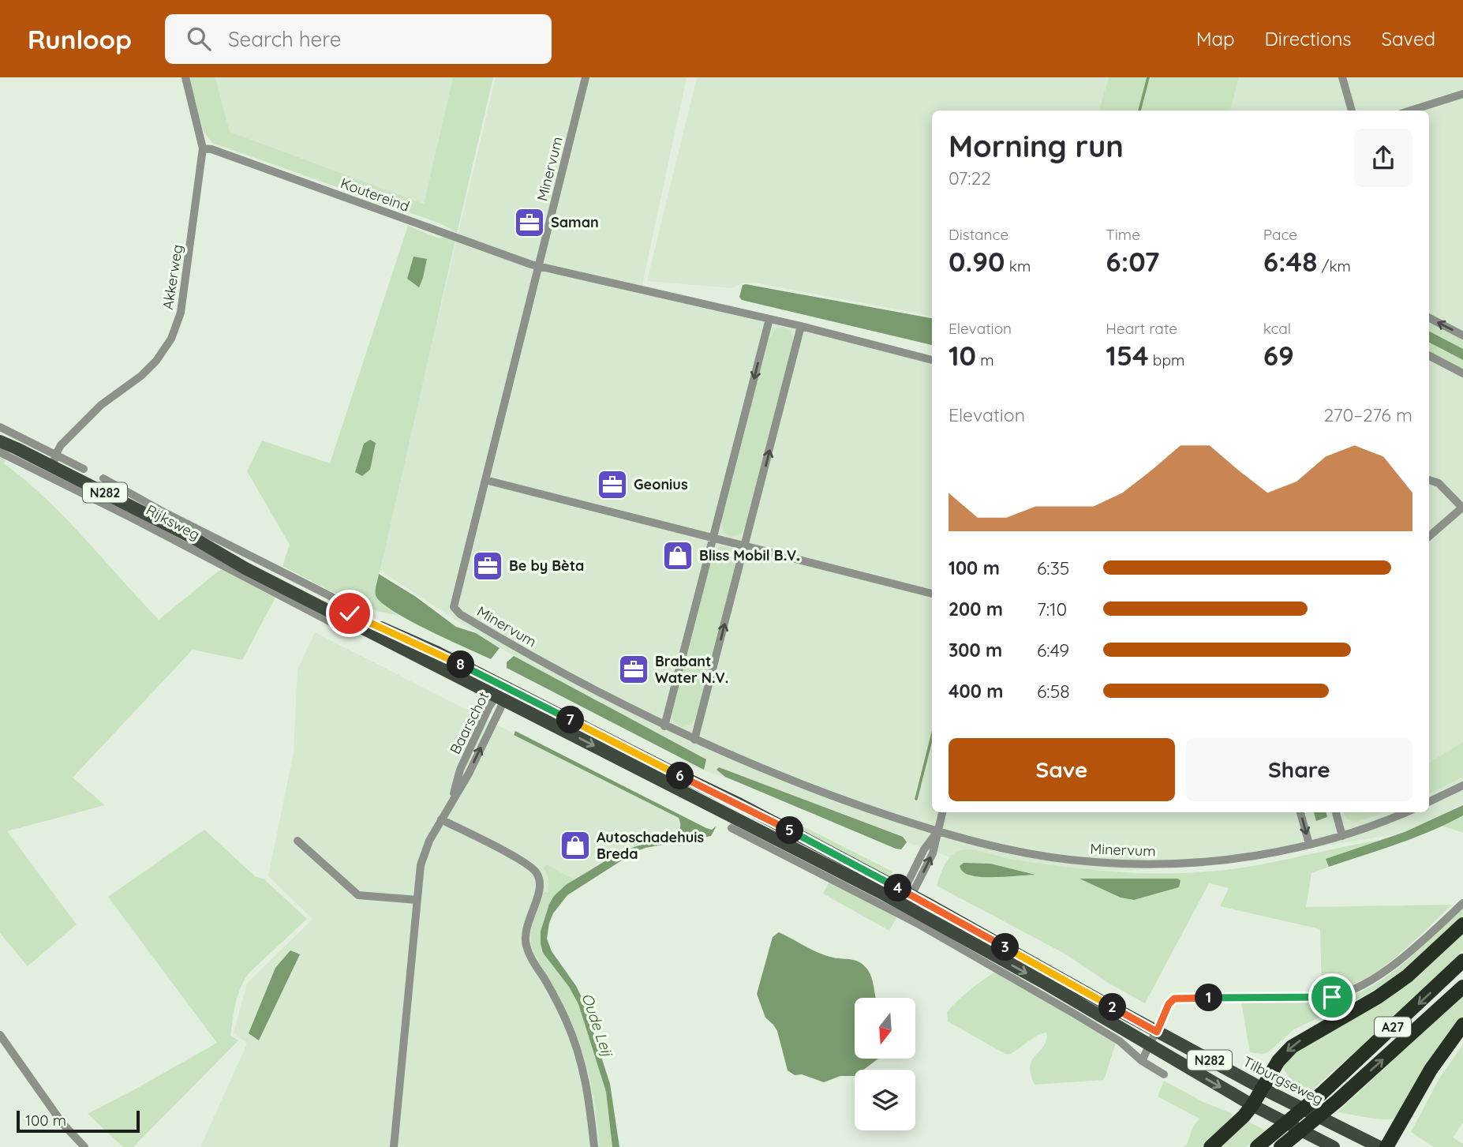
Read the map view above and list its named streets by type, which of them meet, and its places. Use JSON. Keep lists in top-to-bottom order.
{
  "streets": {
    "highway": ["A27"],
    "main road": ["N282", "Rijksweg", "Tilburgseweg"],
    "street": [
      "Minervum",
      "Koutereind",
      "Akkerweg",
      "Baarschot"
    ]
  },
  "crossings": [
    ["Minervum", "Koutereind"],
    ["Koutereind", "Akkerweg"],
    ["Akkerweg", "Rijksweg"],
    ["Rijksweg", "Tilburgseweg"],
    ["Baarschot", "Tilburgseweg"],
    ["A27", "Tilburgseweg"]
  ],
  "water": ["Oude Leij"],
  "places": {
    "office": [
      "Saman",
      "Geonius",
      "Be by Bèta",
      "Brabant Water N.V."
    ],
    "shop": ["Bliss Mobil B.V.", "Autoschadehuis Breda"]
  },
  "scale_bar": "100 m",
  "north": "bottom",
  "page": {
    "header": "Runloop",
    "search": "Search here",
    "nav": ["Map", "Directions", "Saved"],
    "heading": ["Morning run", "07:22"],
    "stats": [
      ["Distance", "0.90 km"],
      ["Time", "6:07"],
      ["Pace", "6:48 /km"],
      ["Elevation", "10 m"],
      ["Heart rate", "154 bpm"],
      ["kcal", "69"]
    ],
    "chart": ["Elevation", "270–276 m"],
    "list": [
      {
        "name": "100 m",
        "note": "6:35"
      },
      {
        "name": "200 m",
        "note": "7:10"
      },
      {
        "name": "300 m",
        "note": "6:49"
      },
      {
        "name": "400 m",
        "note": "6:58"
      }
    ],
    "pins": [
      "8",
      "7",
      "6",
      "5",
      "4",
      "3",
      "1",
      "2"
    ],
    "buttons": ["Save", "Share"],
    "scale": "100 m"
  }
}
